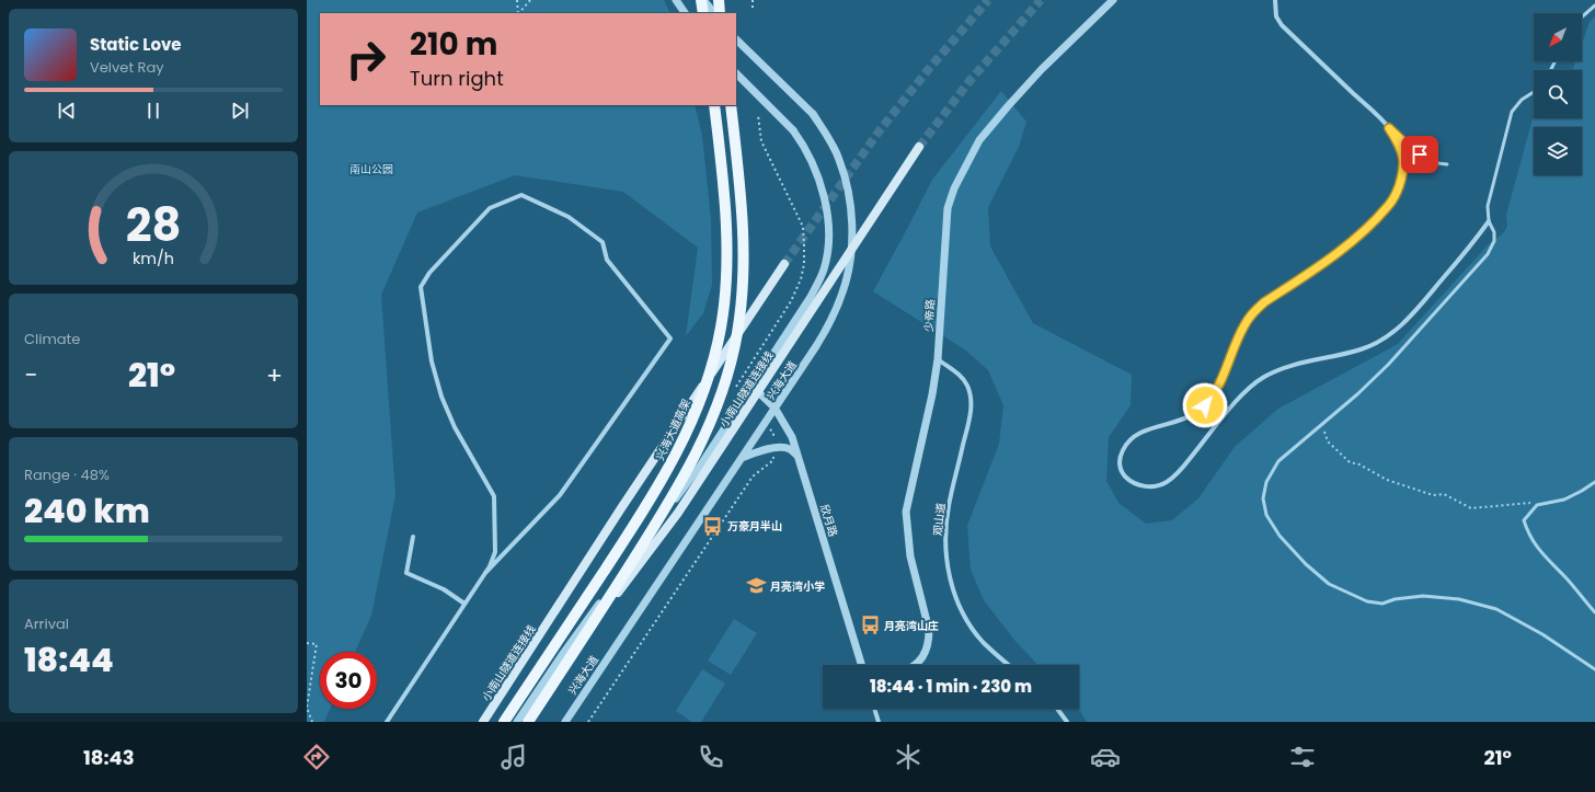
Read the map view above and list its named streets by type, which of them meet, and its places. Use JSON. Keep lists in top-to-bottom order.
{
  "streets": {
    "main road": ["小南山隧道连接线", "兴海大道高架"],
    "street": [
      "少帝路",
      "兴海大道",
      "观山道",
      "欣月路"
    ]
  },
  "crossings": [
    ["少帝路", "观山道"],
    ["兴海大道", "欣月路"]
  ],
  "parks": ["南山公园"],
  "places": {
    "bus stop": ["万豪月半山", "月亮湾山庄"],
    "school or university": ["月亮湾小学"]
  },
  "north": "bottom left",
  "page": {
    "turn": ["210 m", "Turn right"],
    "song": ["Static Love", "Velvet Ray"],
    "tile": [
      "Climate",
      ["Range · 48%", "240 km"],
      ["Arrival", "18:44"]
    ],
    "heat": ["−", "21°", "+"],
    "limit": "30",
    "trip": "18:44 · 1 min · 230 m",
    "tabs": ["18:43", "21°"],
    "gauge": ["28", "km/h"]
  }
}
